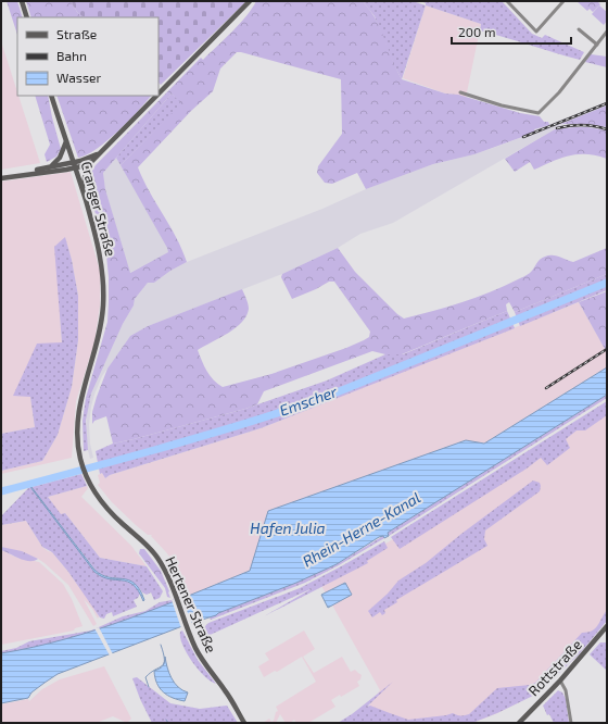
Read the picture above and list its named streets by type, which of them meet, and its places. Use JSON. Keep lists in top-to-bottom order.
{
  "streets": {
    "main road": ["Cranger Straße", "Hertener Straße", "Rottstraße"]
  },
  "crossings": [
    ["Cranger Straße", "Hertener Straße"]
  ],
  "water": ["Emscher", "Hafen Julia", "Rhein-Herne-Kanal"],
  "legend": ["Straße", "Bahn", "Wasser"],
  "scale_bar": "200 m"
}
